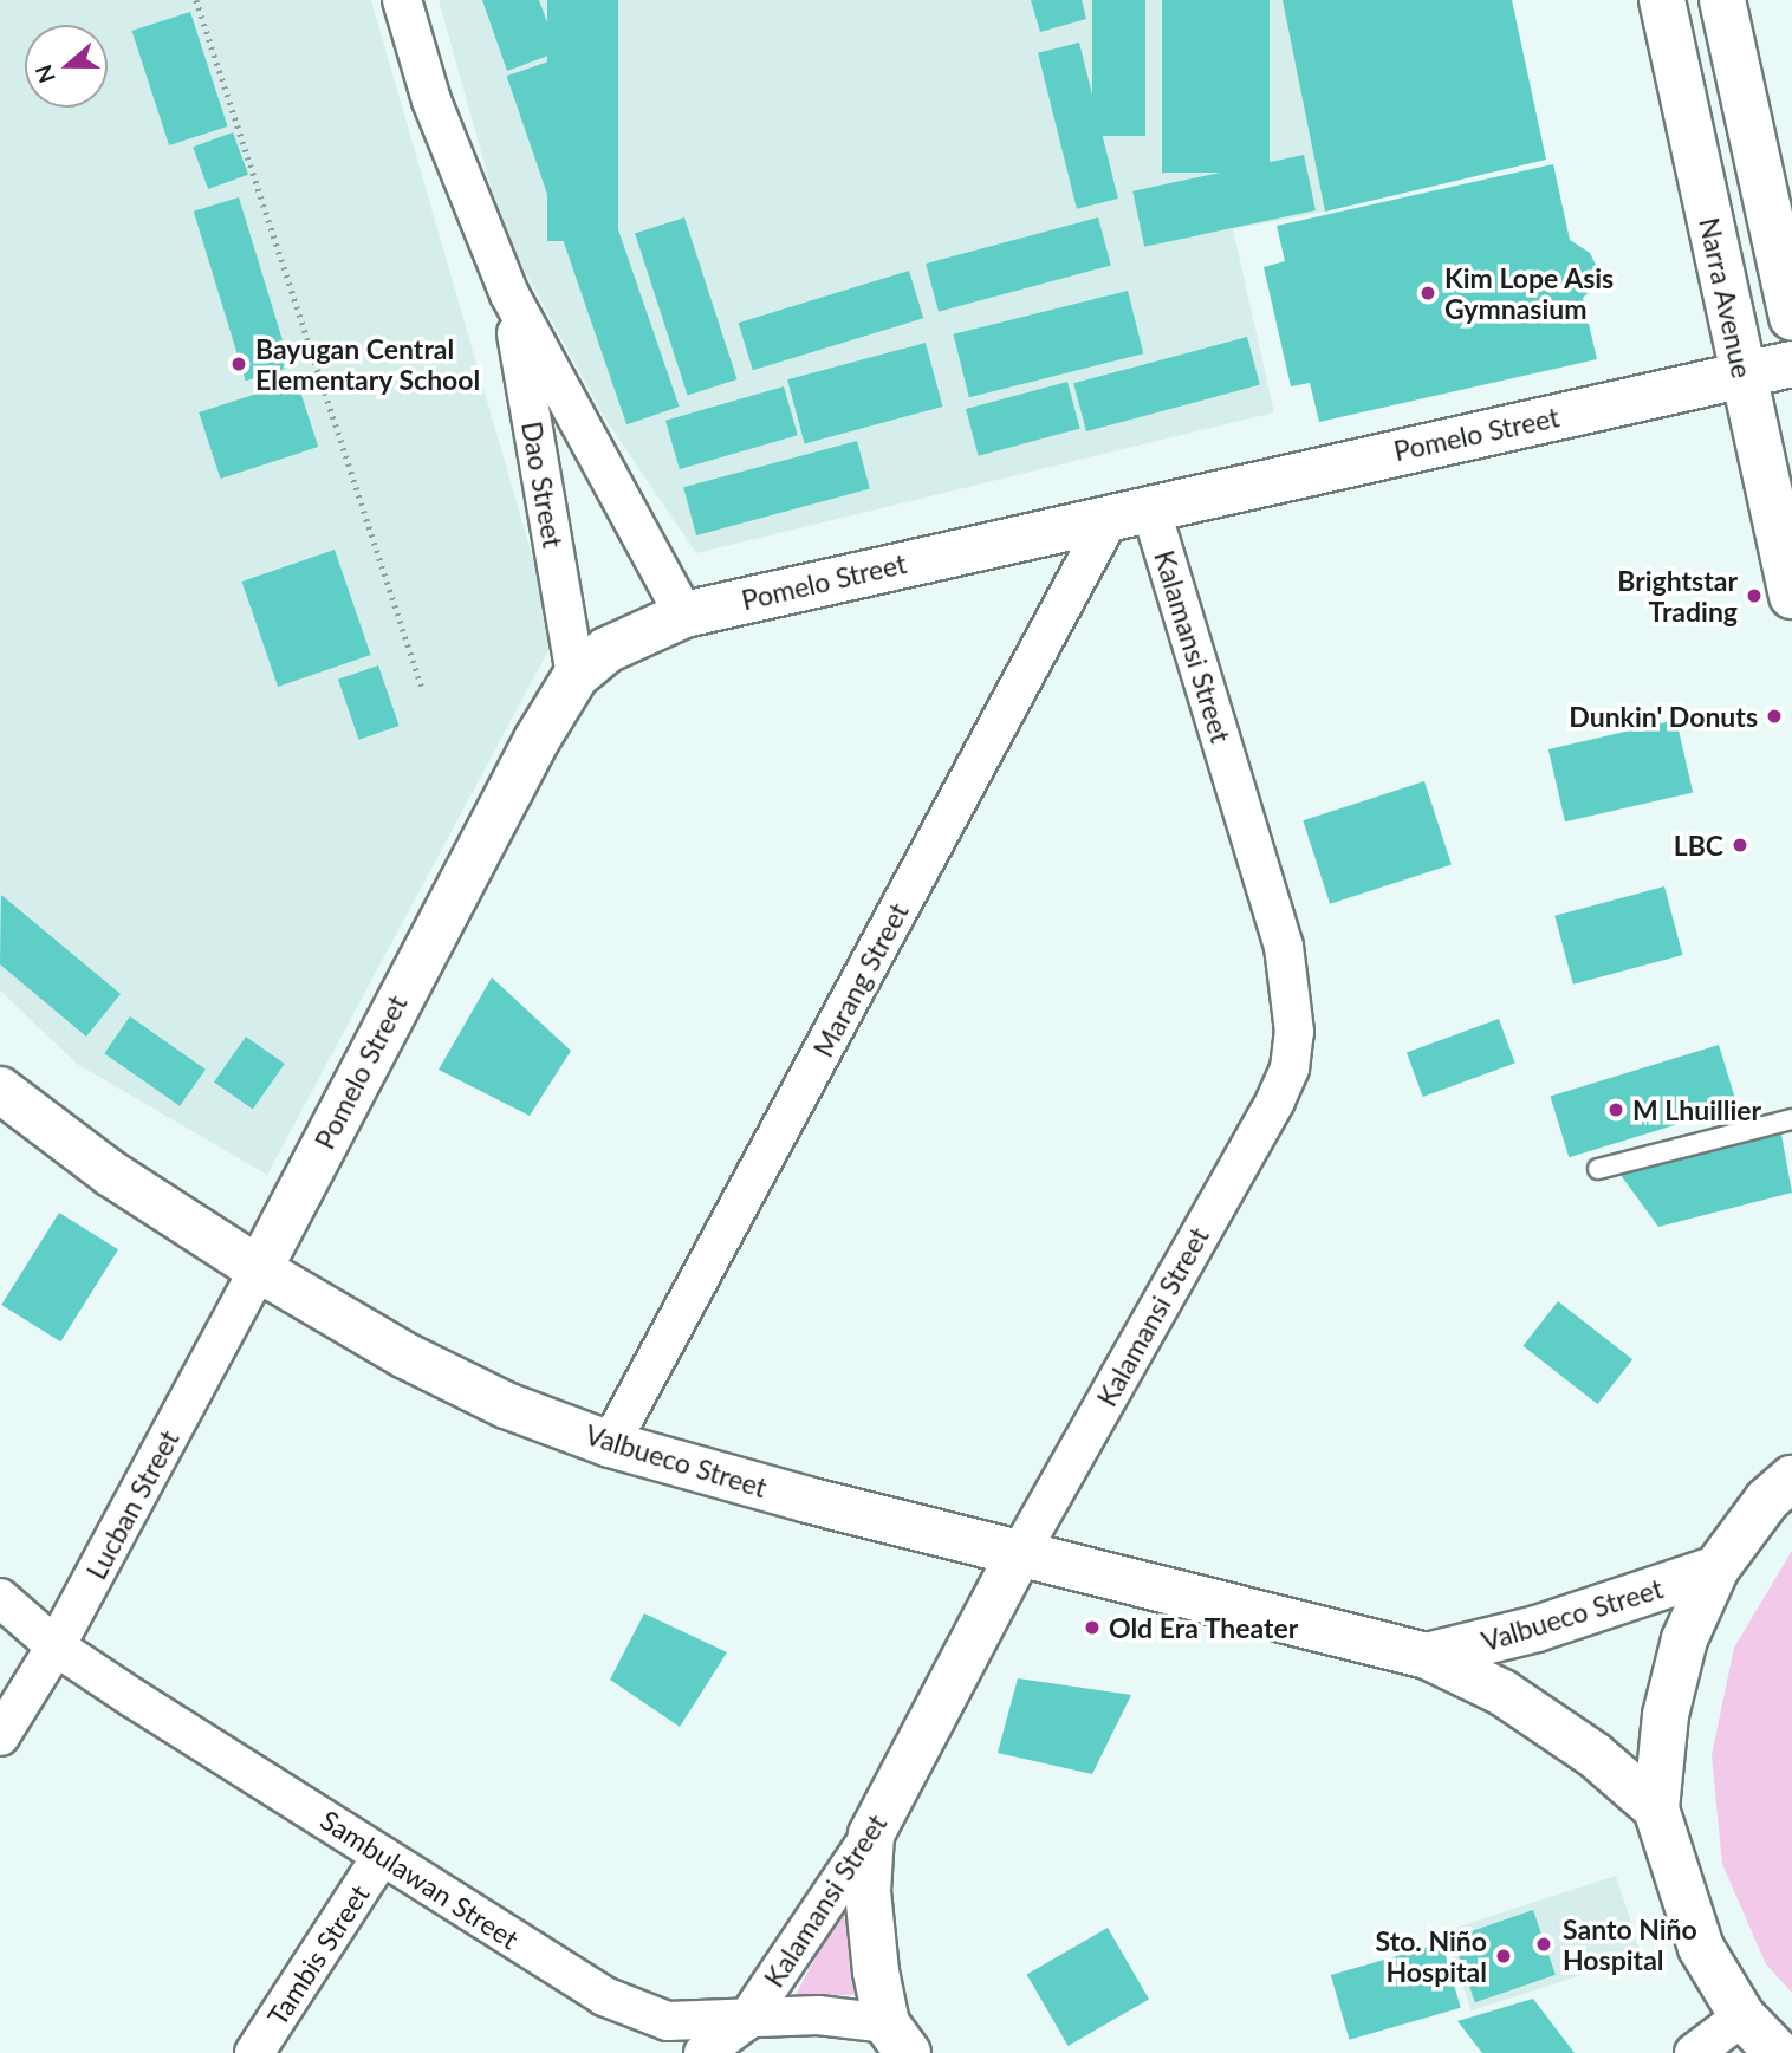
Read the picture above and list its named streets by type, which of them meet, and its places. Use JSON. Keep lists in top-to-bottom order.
{
  "streets": {
    "main road": [
      "Narra Avenue",
      "Pomelo Street",
      "Kalamansi Street",
      "Valbueco Street",
      "Sambulawan Street"
    ],
    "street": [
      "Dao Street",
      "Marang Street",
      "Lucban Street",
      "Tambis Street"
    ]
  },
  "crossings": [
    ["Narra Avenue", "Pomelo Street"],
    ["Pomelo Street", "Dao Street"],
    ["Pomelo Street", "Kalamansi Street"],
    ["Pomelo Street", "Marang Street"],
    ["Pomelo Street", "Valbueco Street"],
    ["Pomelo Street", "Lucban Street"],
    ["Kalamansi Street", "Marang Street"],
    ["Kalamansi Street", "Valbueco Street"],
    ["Kalamansi Street", "Sambulawan Street"],
    ["Marang Street", "Valbueco Street"],
    ["Valbueco Street", "Lucban Street"],
    ["Lucban Street", "Sambulawan Street"],
    ["Sambulawan Street", "Tambis Street"]
  ],
  "places": [
    "Kim Lope Asis Gymnasium",
    "Bayugan Central Elementary School",
    "Brightstar Trading",
    "Dunkin' Donuts",
    "LBC",
    "M Lhuillier",
    "Old Era Theater",
    "Santo Niño Hospital",
    "Sto. Niño Hospital"
  ],
  "north": "left"
}
